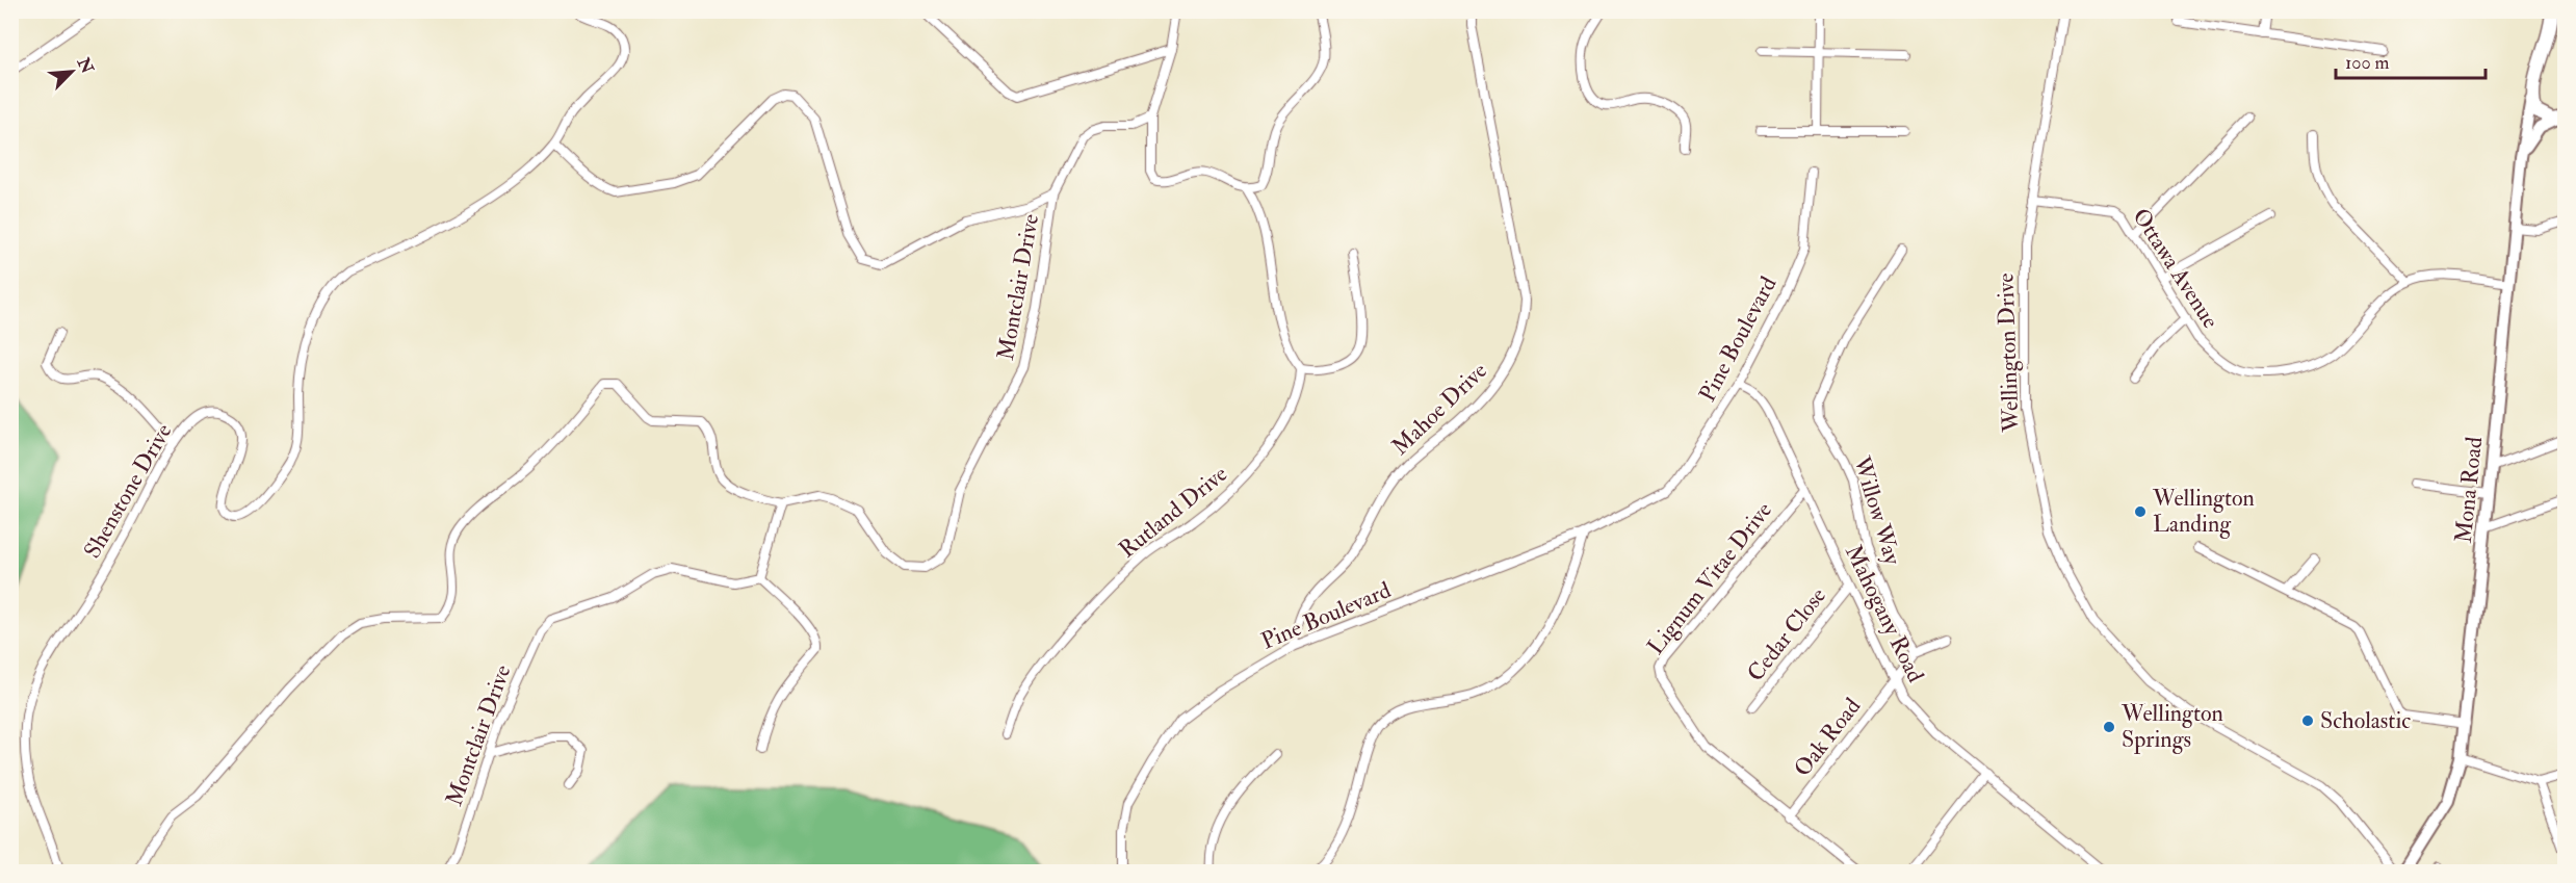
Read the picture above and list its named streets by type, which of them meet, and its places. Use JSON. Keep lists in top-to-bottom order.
{
  "streets": {
    "street": [
      "Ottawa Avenue",
      "Montclair Drive",
      "Pine Boulevard",
      "Wellington Drive",
      "Mahoe Drive",
      "Mona Road",
      "Shenstone Drive",
      "Willow Way",
      "Rutland Drive",
      "Lignum Vitae Drive",
      "Mahogany Road",
      "Cedar Close",
      "Oak Road"
    ]
  },
  "crossings": [
    ["Ottawa Avenue", "Wellington Drive"],
    ["Ottawa Avenue", "Mona Road"],
    ["Pine Boulevard", "Mahoe Drive"],
    ["Pine Boulevard", "Mahogany Road"],
    ["Lignum Vitae Drive", "Mahogany Road"],
    ["Lignum Vitae Drive", "Oak Road"],
    ["Mahogany Road", "Cedar Close"],
    ["Mahogany Road", "Oak Road"]
  ],
  "places": ["Wellington Landing", "Scholastic", "Wellington Springs"],
  "scale_bar": "100 m",
  "north": "top right"
}
